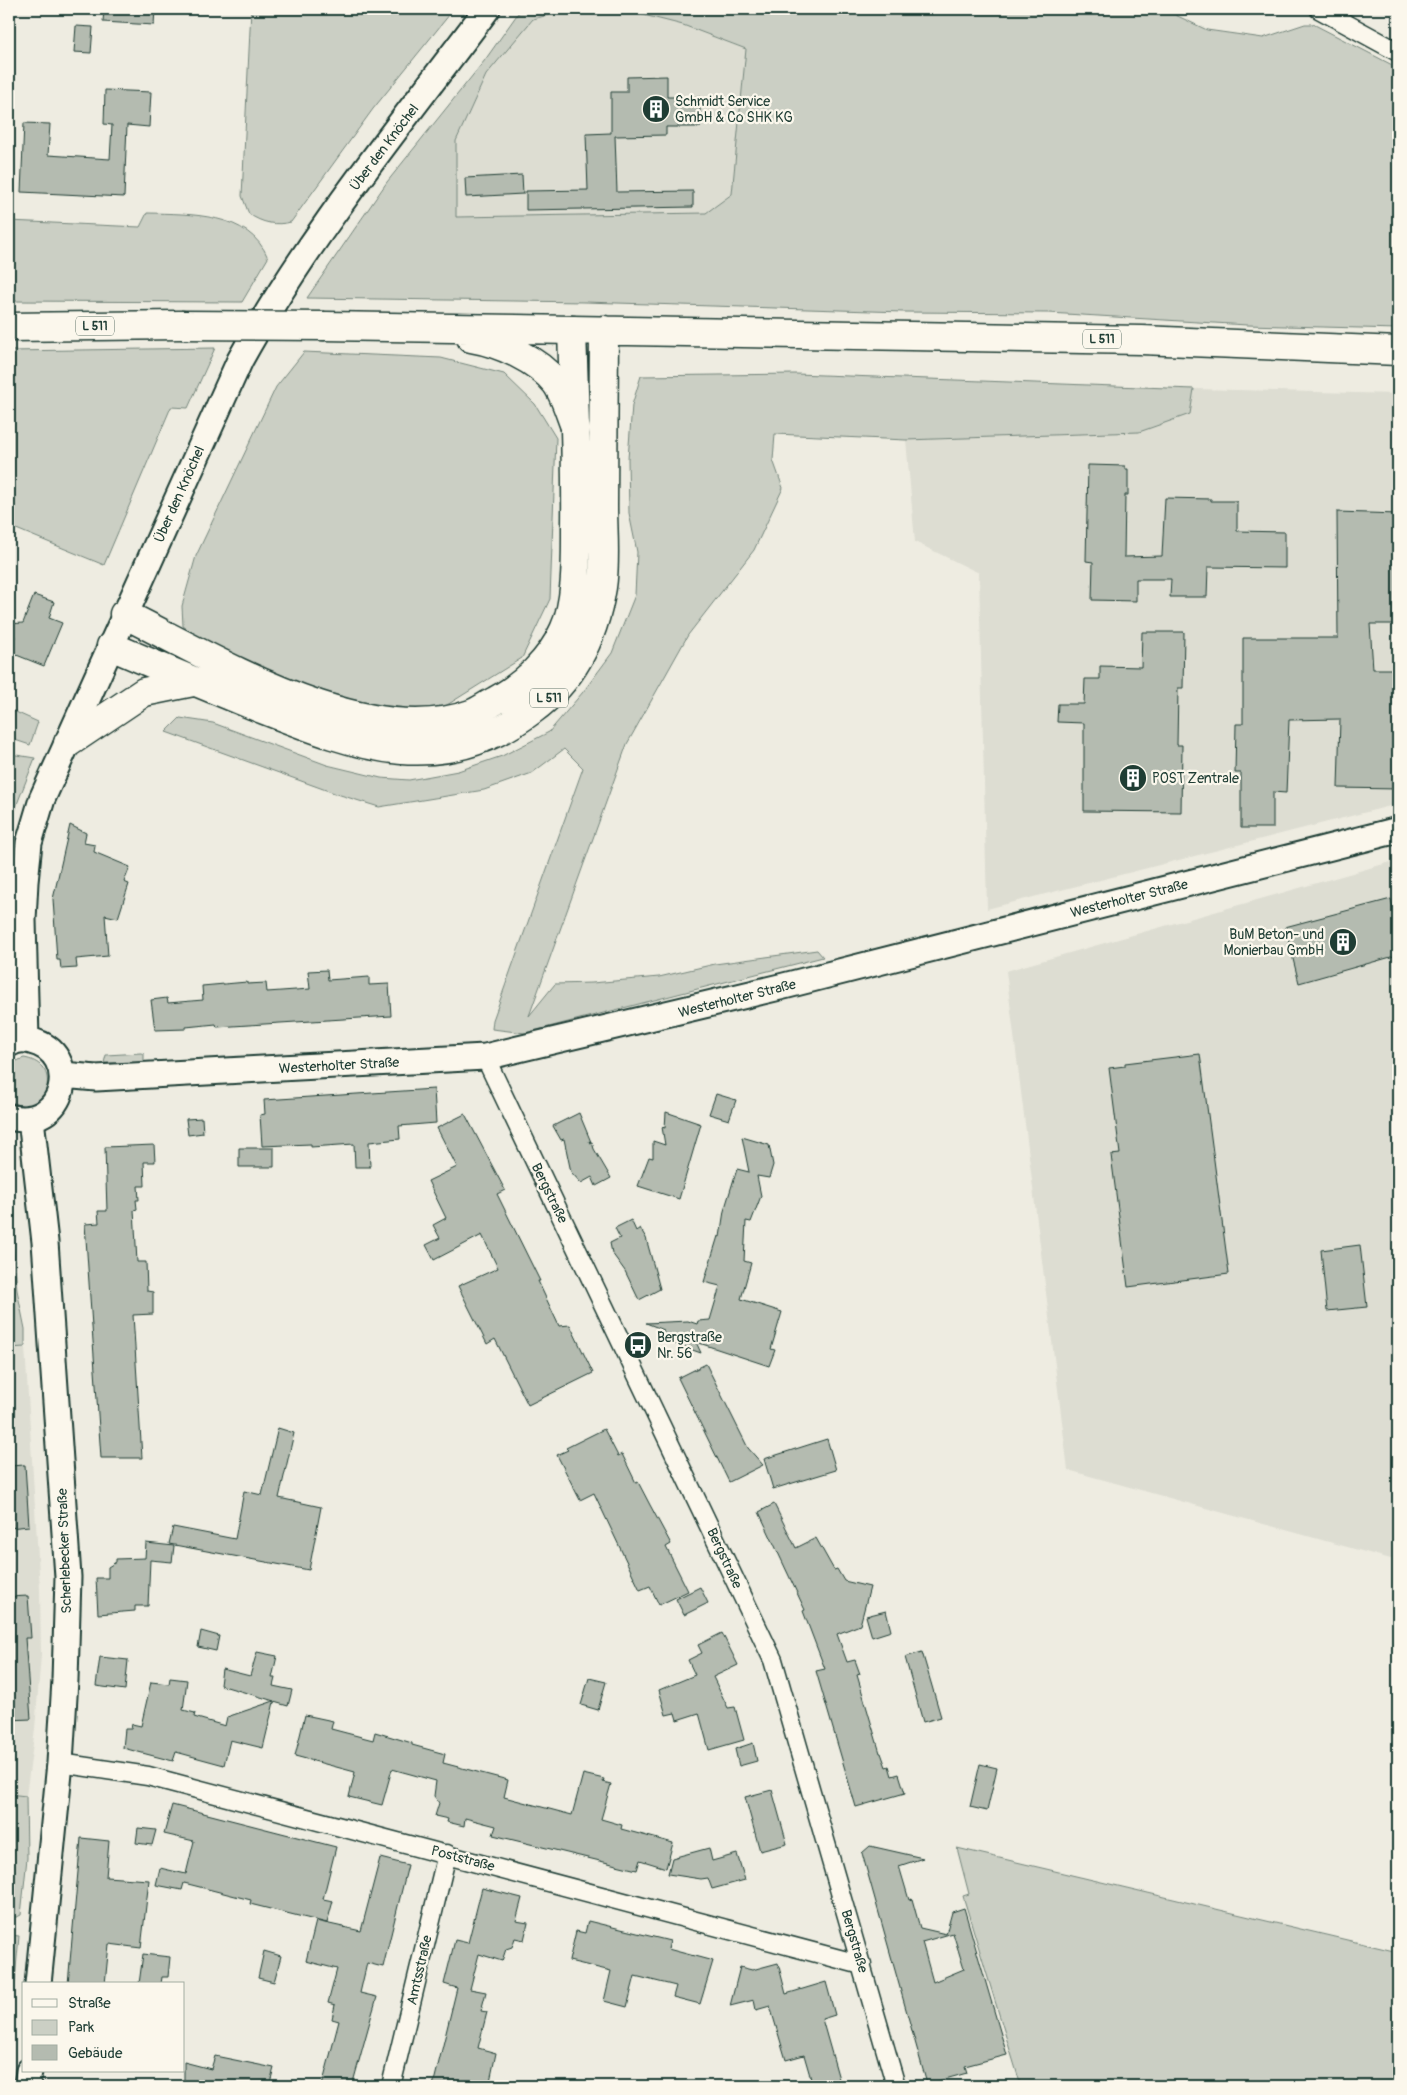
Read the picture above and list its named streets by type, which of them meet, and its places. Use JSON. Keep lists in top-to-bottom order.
{
  "streets": {
    "main road": ["L 511"],
    "street": [
      "Über den Knöchel",
      "Westerholter Straße",
      "Bergstraße",
      "Scherlebecker Straße",
      "Poststraße",
      "Amtsstraße"
    ]
  },
  "crossings": [
    ["Über den Knöchel", "L 511"],
    ["Westerholter Straße", "Bergstraße"],
    ["Bergstraße", "Poststraße"],
    ["Scherlebecker Straße", "Poststraße"],
    ["Poststraße", "Amtsstraße"]
  ],
  "places": {
    "building": ["Schmidt Service GmbH & Co SHK KG", "POST Zentrale", "BuM Beton- und Monierbau GmbH"],
    "bus stop": ["Bergstraße Nr. 56"]
  },
  "legend": ["Straße", "Park", "Gebäude"]
}
